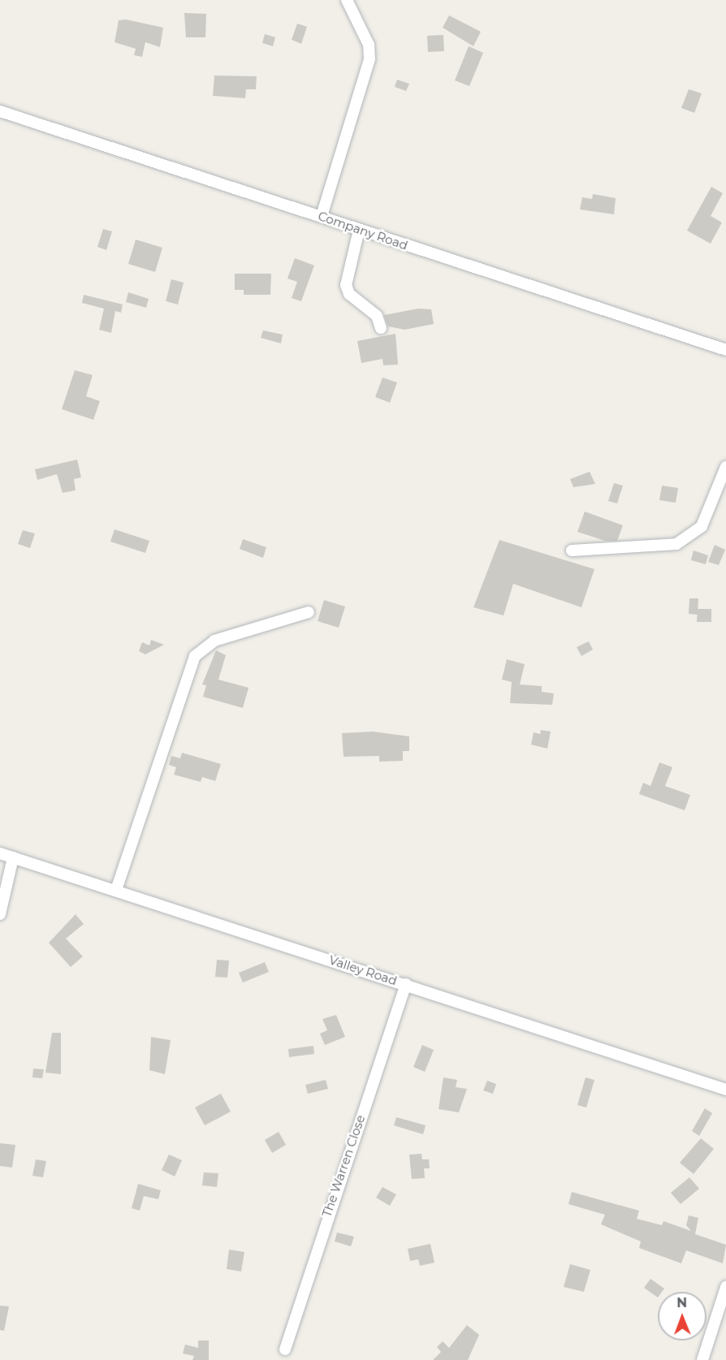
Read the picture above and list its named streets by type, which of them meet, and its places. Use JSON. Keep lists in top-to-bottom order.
{
  "streets": {
    "street": ["Company Road", "Valley Road", "The Warren Close"]
  },
  "crossings": [
    ["Valley Road", "The Warren Close"]
  ],
  "north": "top"
}
